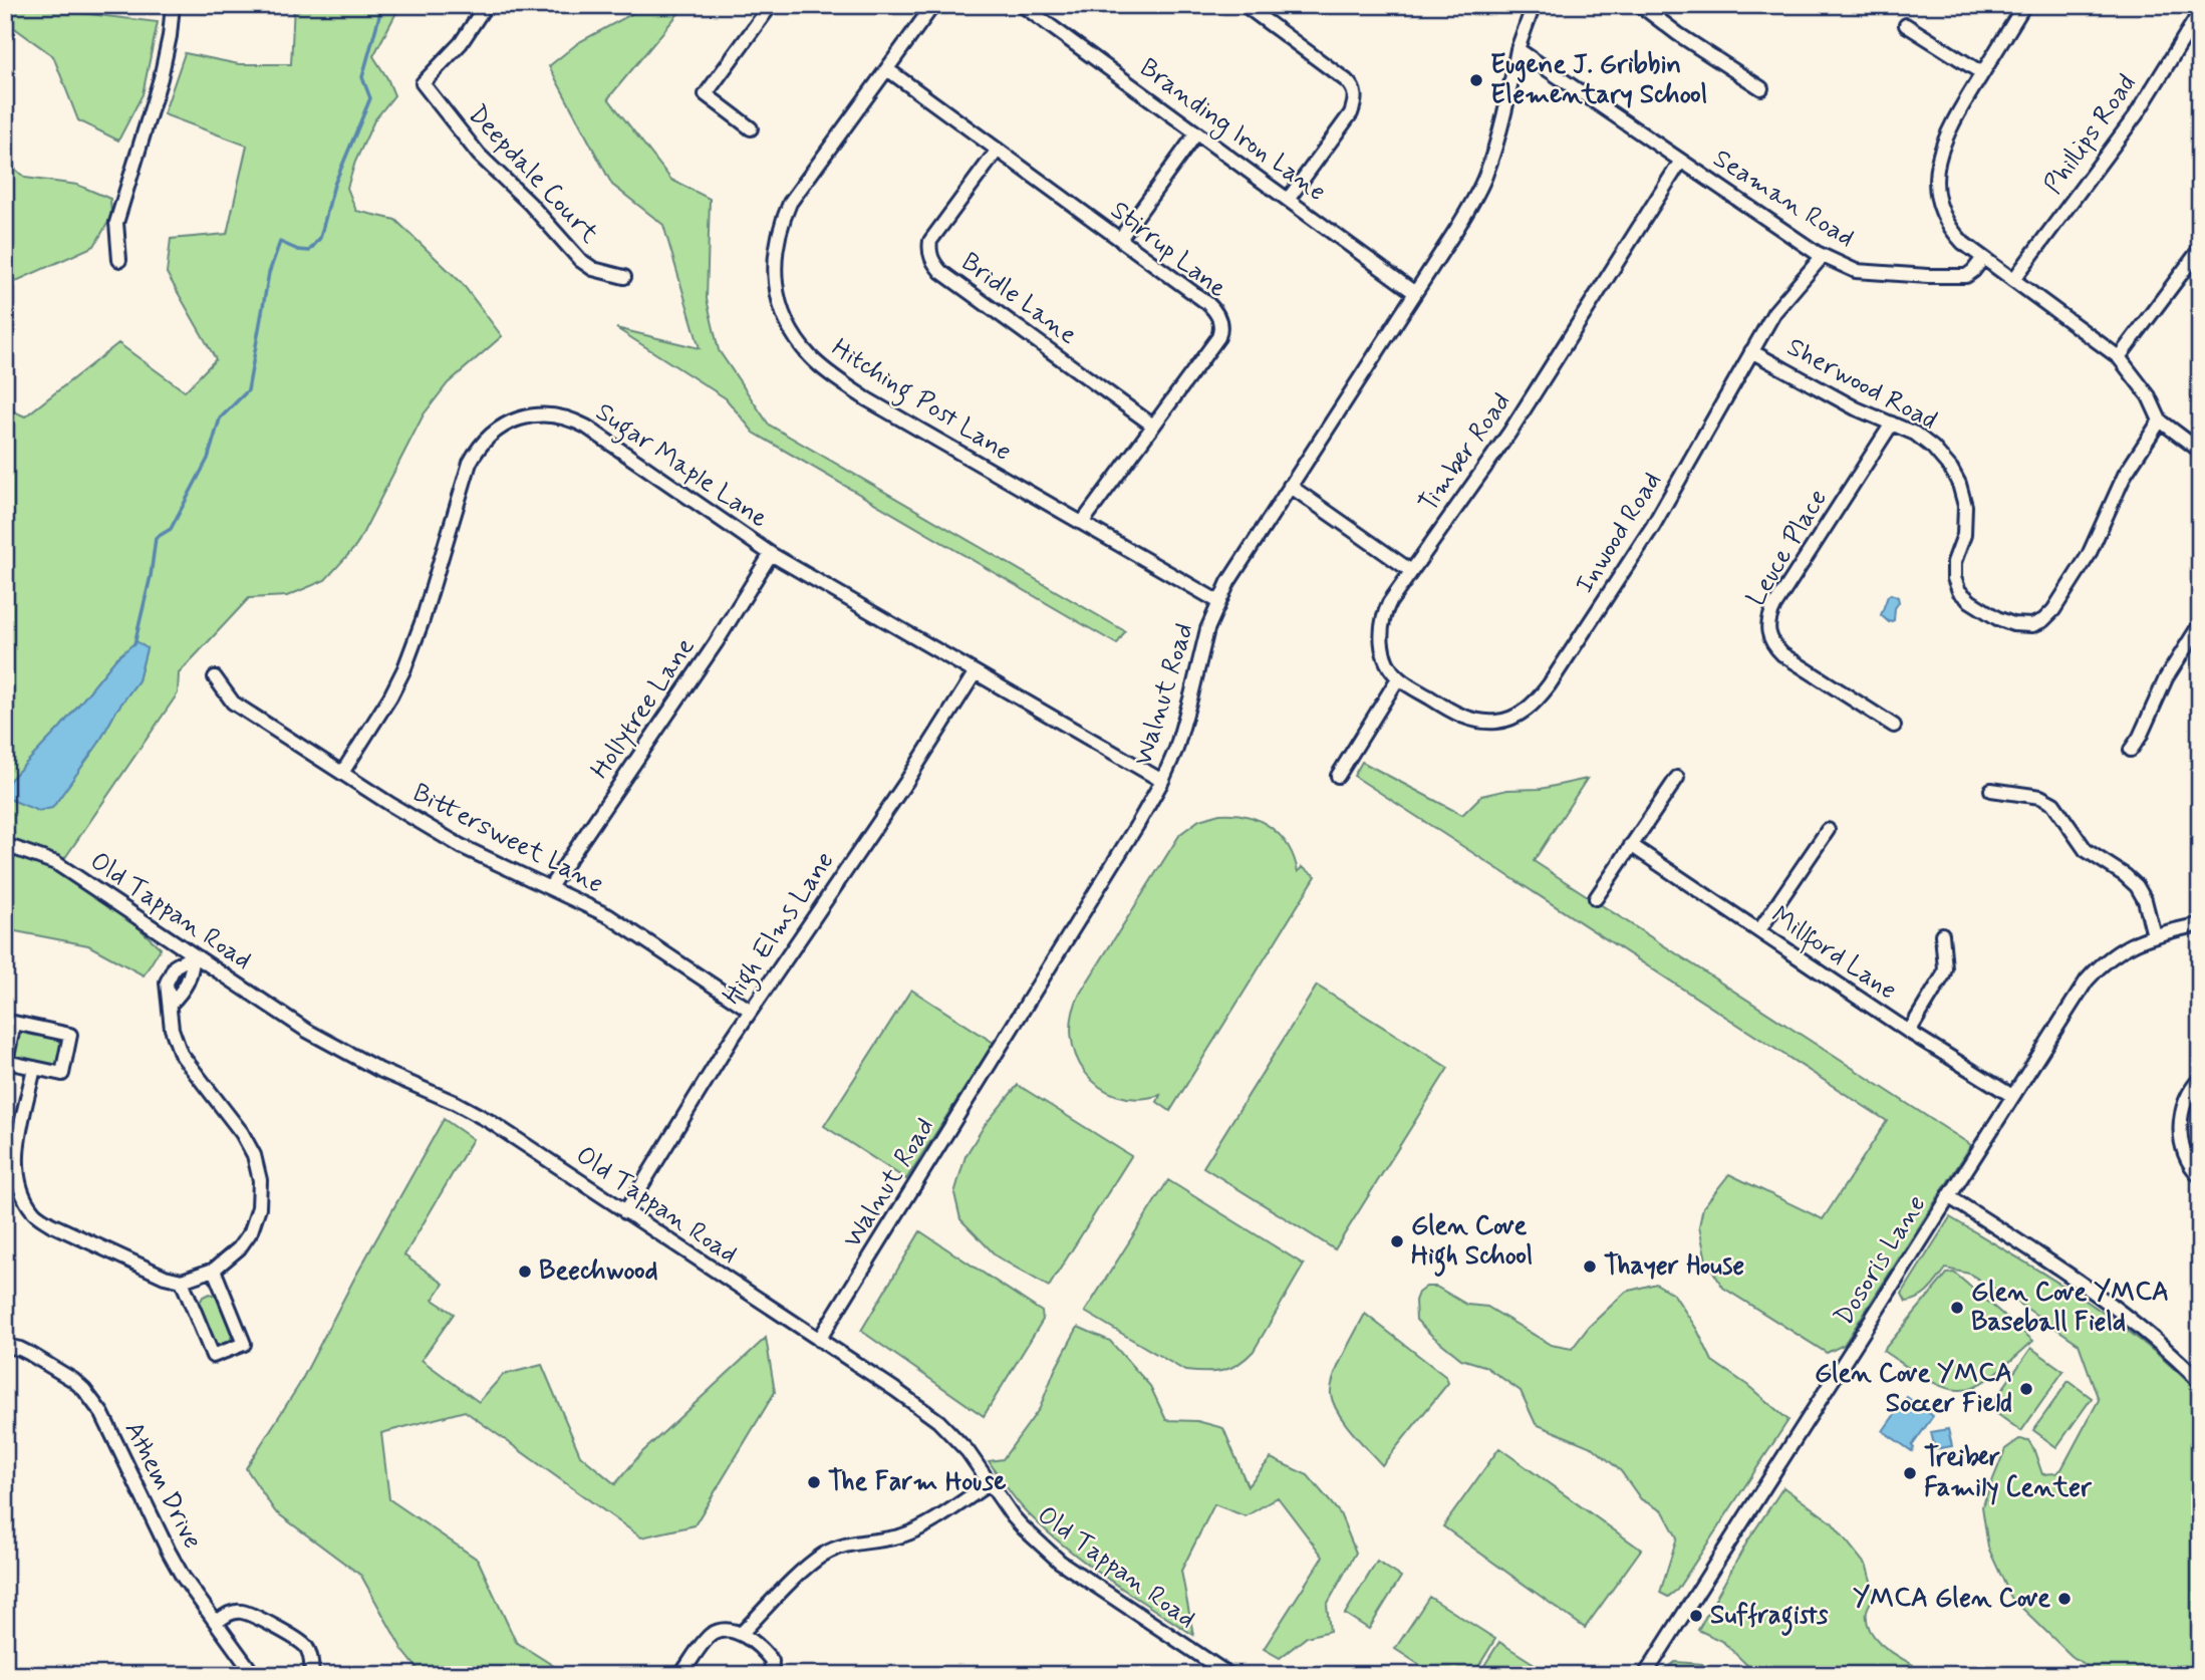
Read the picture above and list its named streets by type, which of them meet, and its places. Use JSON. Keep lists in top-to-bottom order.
{
  "streets": {
    "street": [
      "Branding Iron Lane",
      "Phillips Road",
      "Deepdale Court",
      "Seaman Road",
      "Stirrup Lane",
      "Bridle Lane",
      "Sherwood Road",
      "Hitching Post Lane",
      "Timber Road",
      "Sugar Maple Lane",
      "Inwood Road",
      "Leuce Place",
      "Walnut Road",
      "Hollytree Lane",
      "Bittersweet Lane",
      "Old Tappan Road",
      "High Elms Lane",
      "Millford Lane",
      "Dosoris Lane",
      "Athem Drive"
    ]
  },
  "crossings": [
    ["Branding Iron Lane", "Walnut Road"],
    ["Seaman Road", "Timber Road"],
    ["Seaman Road", "Inwood Road"],
    ["Seaman Road", "Walnut Road"],
    ["Stirrup Lane", "Bridle Lane"],
    ["Stirrup Lane", "Hitching Post Lane"],
    ["Sherwood Road", "Inwood Road"],
    ["Sherwood Road", "Leuce Place"],
    ["Hitching Post Lane", "Walnut Road"],
    ["Timber Road", "Inwood Road"],
    ["Sugar Maple Lane", "Walnut Road"],
    ["Sugar Maple Lane", "Hollytree Lane"],
    ["Sugar Maple Lane", "Bittersweet Lane"],
    ["Sugar Maple Lane", "High Elms Lane"],
    ["Walnut Road", "Old Tappan Road"],
    ["Hollytree Lane", "Bittersweet Lane"],
    ["Bittersweet Lane", "High Elms Lane"],
    ["Old Tappan Road", "High Elms Lane"],
    ["Millford Lane", "Dosoris Lane"]
  ],
  "places": [
    "Eugene J. Gribbin Elementary School",
    "Glen Cove High School",
    "Thayer House",
    "Beechwood",
    "Glen Cove YMCA Baseball Field",
    "Glen Cove YMCA Soccer Field",
    "Treiber Family Center",
    "The Farm House",
    "YMCA Glen Cove",
    "Suffragists"
  ]
}
